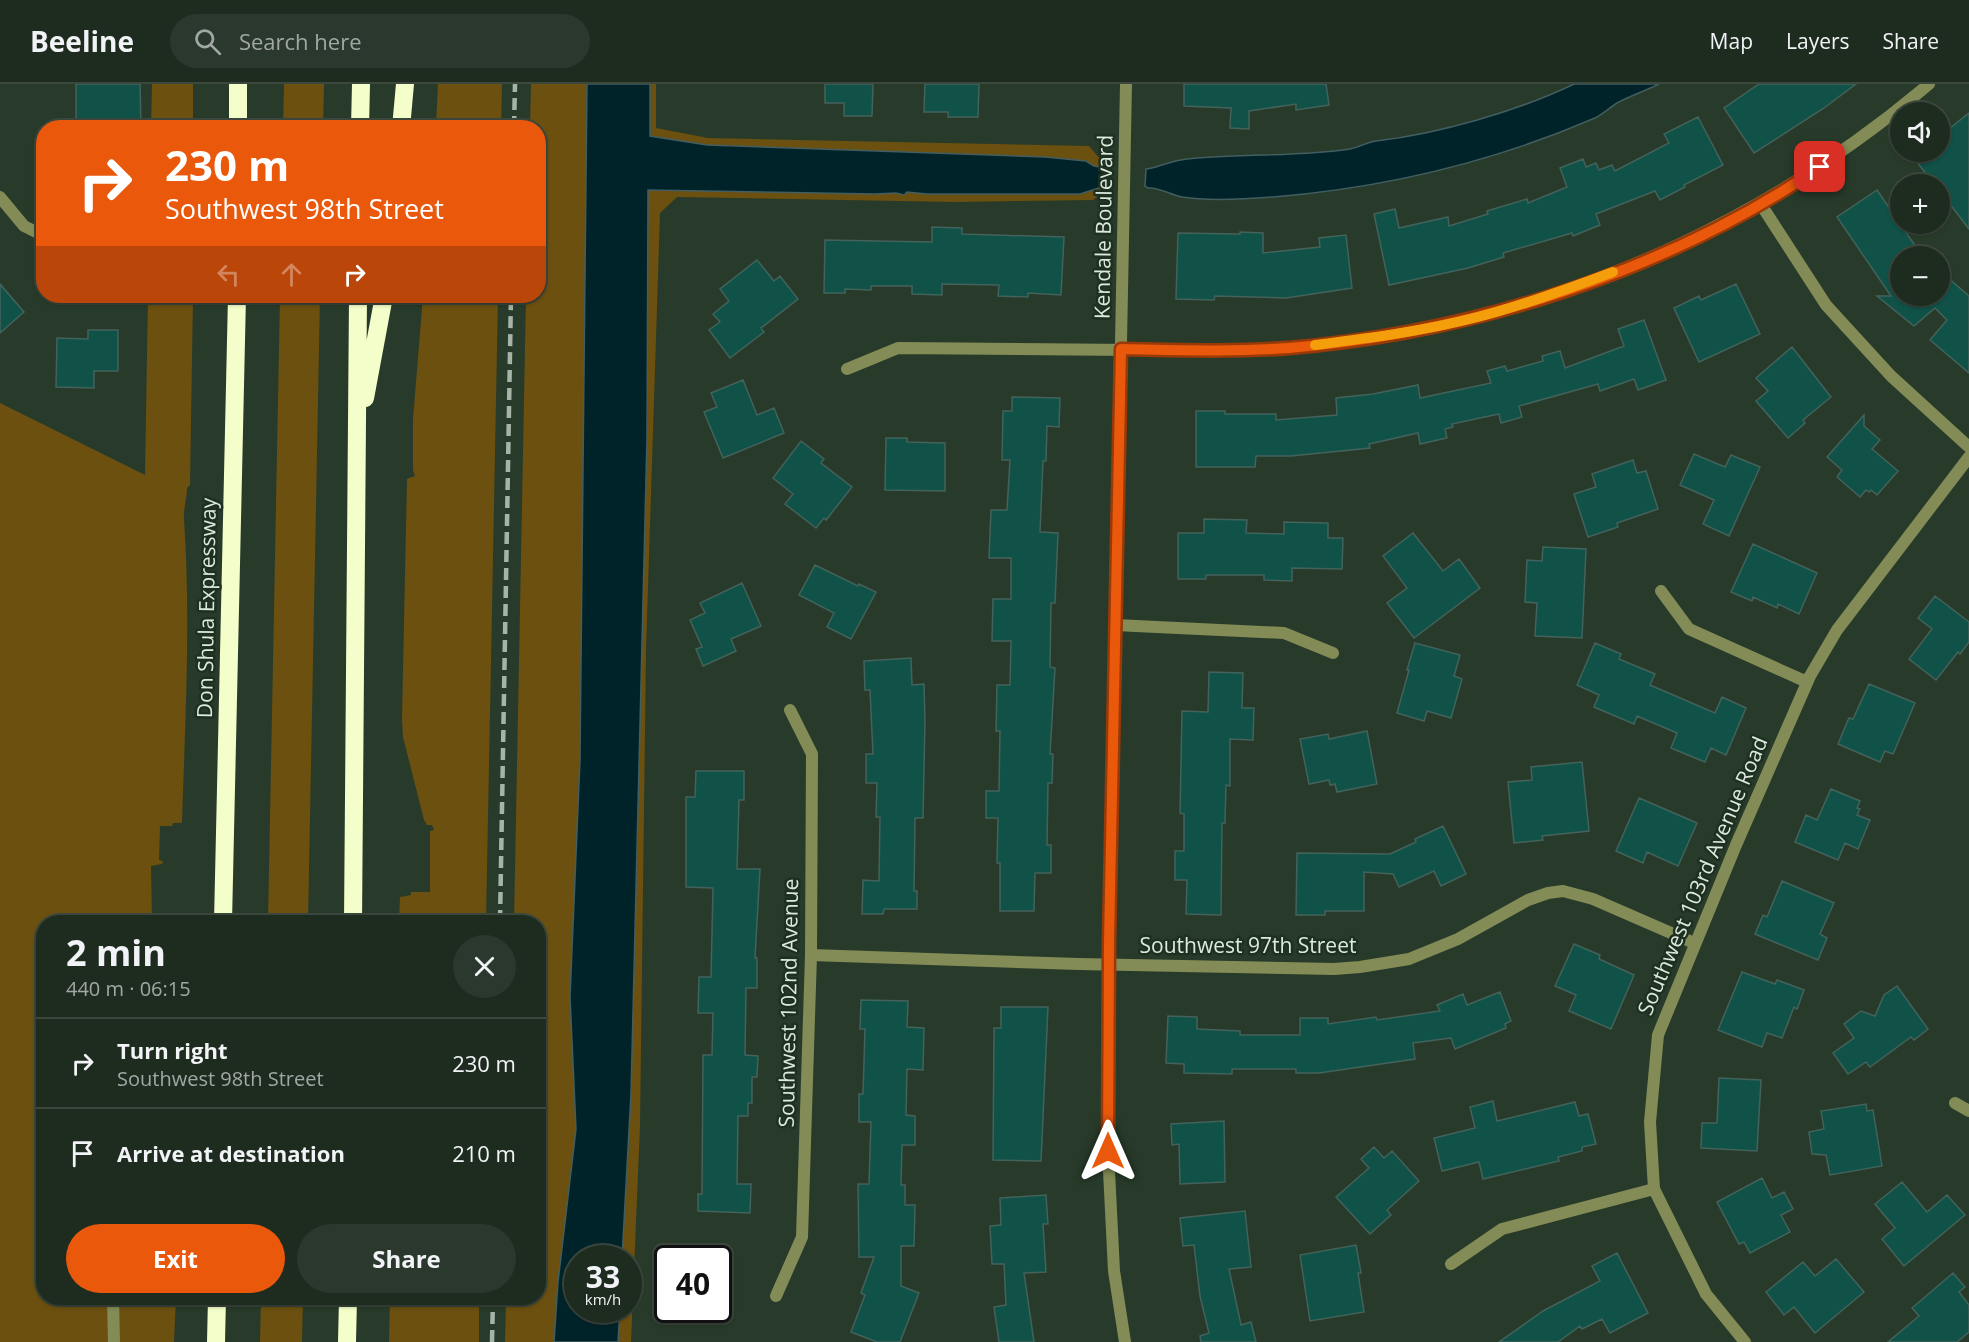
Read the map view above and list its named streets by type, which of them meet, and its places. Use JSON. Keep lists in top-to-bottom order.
{
  "streets": {
    "highway": ["Don Shula Expressway"],
    "street": [
      "Kendale Boulevard",
      "Southwest 103rd Avenue Road",
      "Southwest 97th Street",
      "Southwest 102nd Avenue"
    ]
  },
  "crossings": [
    ["Kendale Boulevard", "Southwest 97th Street"],
    ["Southwest 103rd Avenue Road", "Southwest 97th Street"],
    ["Southwest 97th Street", "Southwest 102nd Avenue"]
  ],
  "page": {
    "header": "Beeline",
    "search": "Search here",
    "nav": ["Map", "Layers", "Share"],
    "map_buttons": ["+", "−"],
    "turn": ["230 m", "Southwest 98th Street"],
    "heading": ["2 min", "440 m · 06:15"],
    "list": [
      {
        "name": "Turn right",
        "note": "Southwest 98th Street",
        "value": "230 m"
      },
      {
        "name": "Arrive at destination",
        "value": "210 m"
      }
    ],
    "buttons": ["Exit", "Share"],
    "speed": "33 km/h",
    "limit": "40"
  }
}
